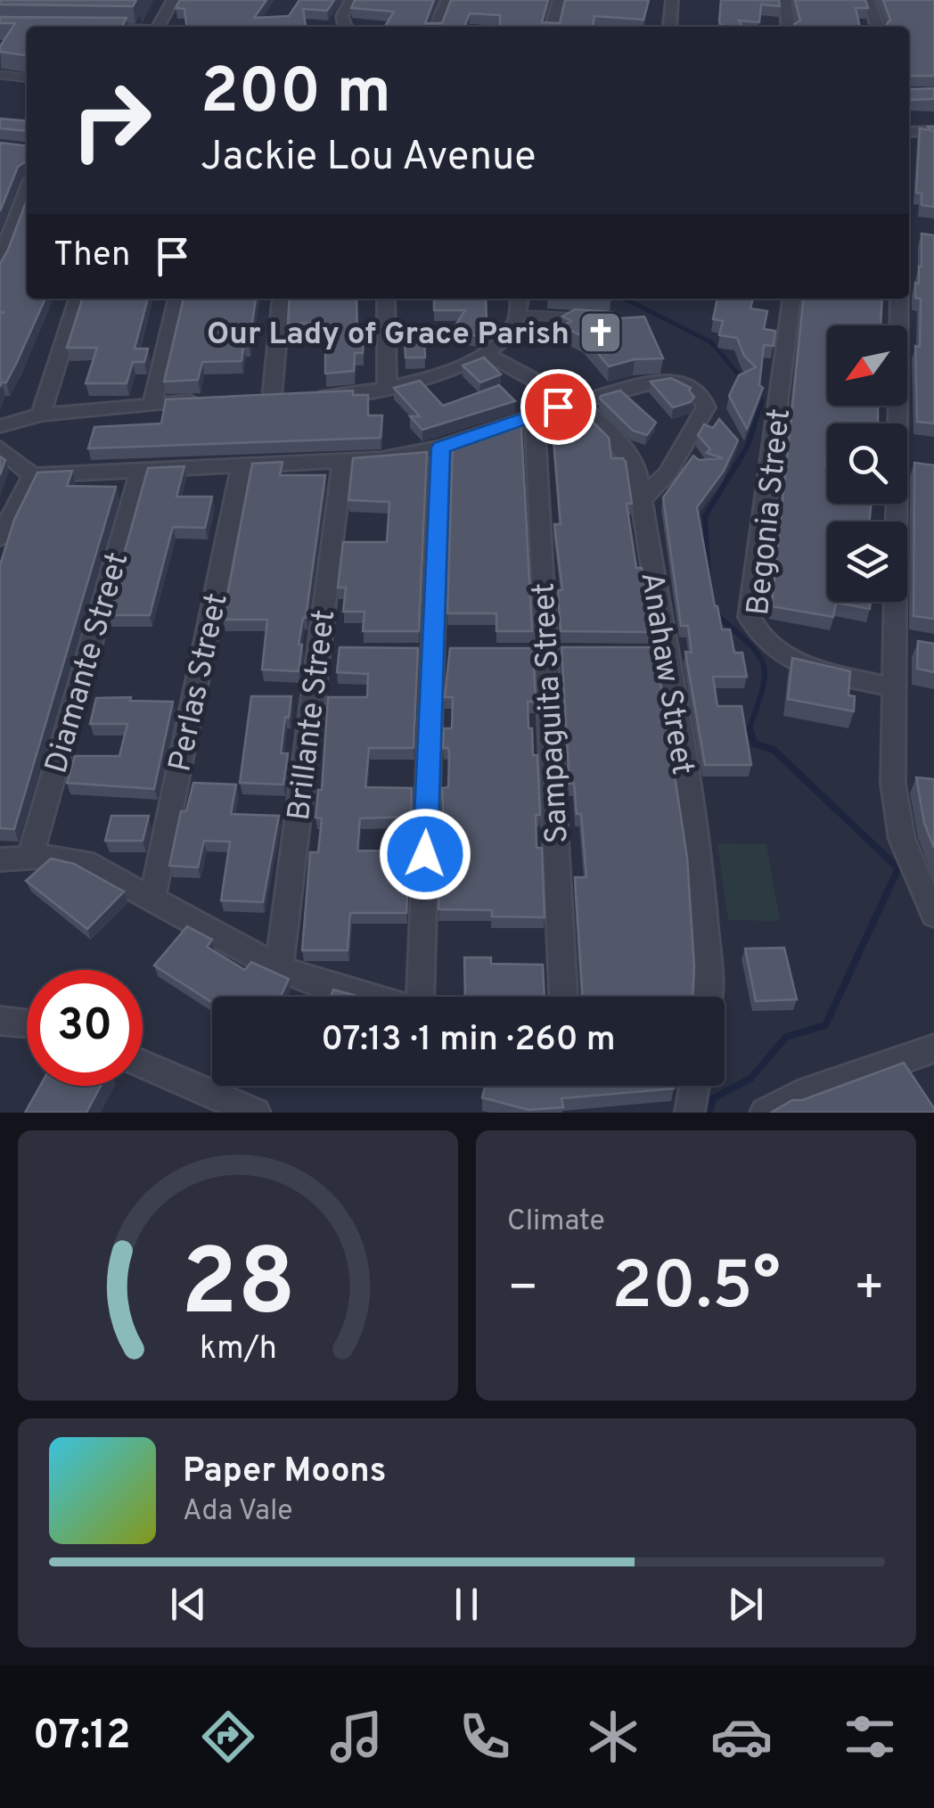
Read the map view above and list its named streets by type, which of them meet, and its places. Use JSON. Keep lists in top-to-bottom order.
{
  "streets": {
    "street": [
      "Begonia Street",
      "Diamante Street",
      "Anahaw Street",
      "Perlas Street",
      "Sampaguita Street",
      "Brillante Street"
    ]
  },
  "places": {
    "church": ["Our Lady of Grace Parish"]
  },
  "north": "bottom left",
  "page": {
    "turn": ["200 m", "Jackie Lou Avenue"],
    "then": "Then",
    "limit": "30",
    "trip": "07:13 · 1 min · 260 m",
    "tile": "Climate",
    "heat": ["−", "20.5°", "+"],
    "song": ["Paper Moons", "Ada Vale"],
    "tabs": "07:12",
    "gauge": ["28", "km/h"]
  }
}
